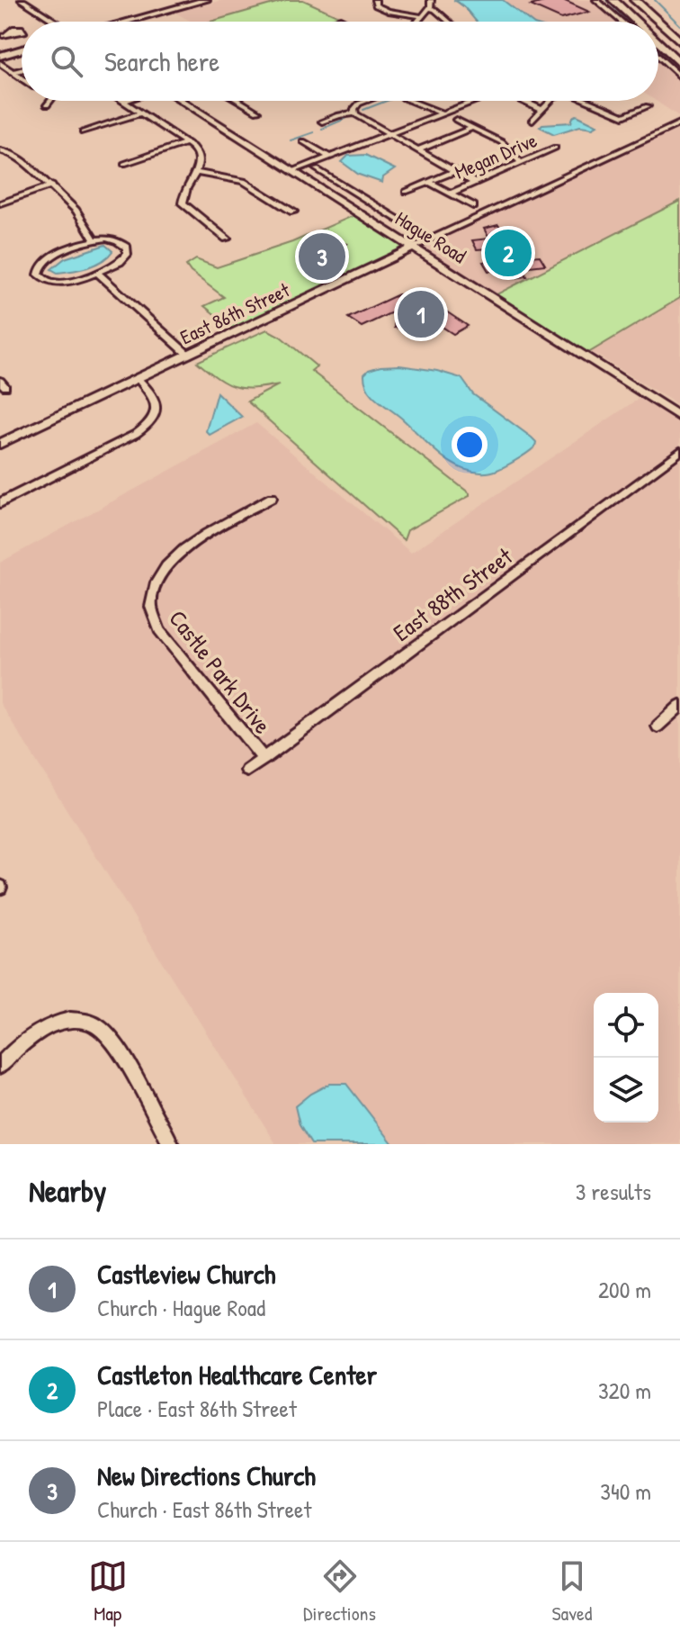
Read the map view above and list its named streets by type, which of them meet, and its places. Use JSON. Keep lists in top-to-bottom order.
{
  "streets": {
    "street": [
      "Megan Drive",
      "Hague Road",
      "East 86th Street",
      "East 88th Street",
      "Castle Park Drive"
    ]
  },
  "crossings": [
    ["Hague Road", "East 86th Street"],
    ["East 88th Street", "Castle Park Drive"]
  ],
  "page": {
    "search": "Search here",
    "pins": ["2", "3", "1"],
    "heading": ["Nearby", "3 results"],
    "list": [
      {
        "mark": "1",
        "name": "Castleview Church",
        "note": "Church · Hague Road",
        "value": "200 m"
      },
      {
        "mark": "2",
        "name": "Castleton Healthcare Center",
        "note": "Place · East 86th Street",
        "value": "320 m"
      },
      {
        "mark": "3",
        "name": "New Directions Church",
        "note": "Church · East 86th Street",
        "value": "340 m"
      }
    ],
    "nav": ["Map", "Directions", "Saved"]
  }
}
